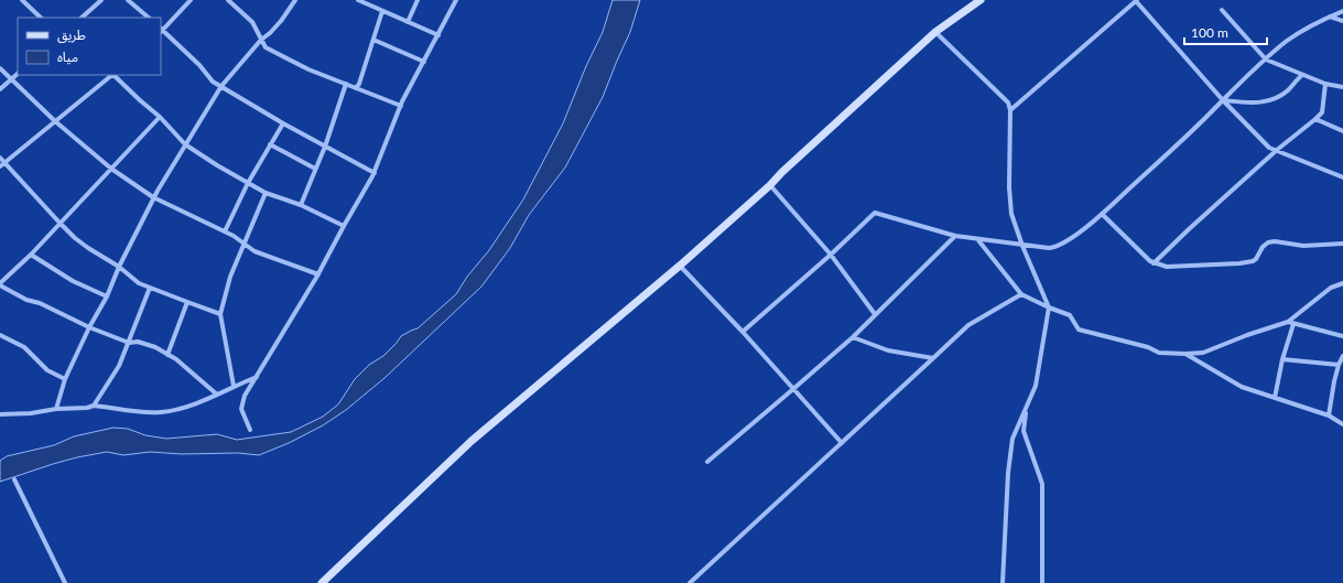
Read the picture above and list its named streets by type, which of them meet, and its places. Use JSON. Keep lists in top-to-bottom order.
{
  "legend": ["طريق", "مياه"],
  "scale_bar": "100 m"
}
